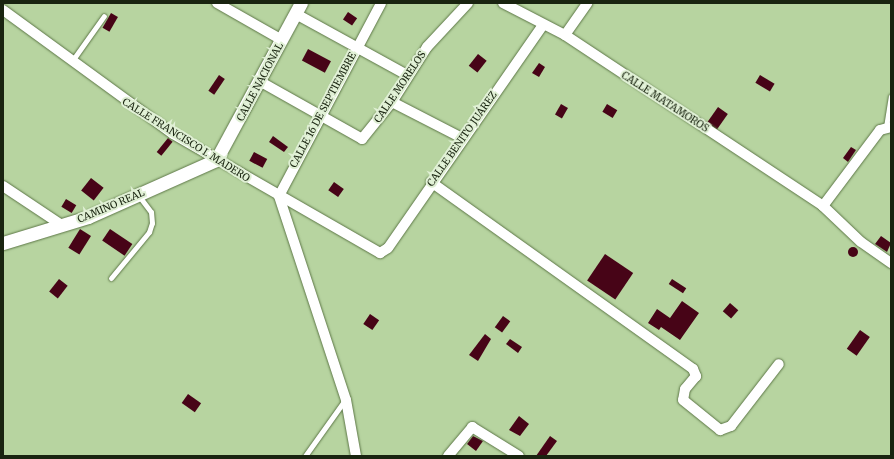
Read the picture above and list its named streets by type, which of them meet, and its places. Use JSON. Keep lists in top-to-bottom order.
{
  "streets": {
    "street": [
      "CALLE NACIONAL",
      "CALLE MORELOS",
      "CALLE MATAMOROS",
      "CALLE 16 DE SEPTIEMBRE",
      "CALLE BENITO JUÁREZ",
      "CALLE FRANCISCO I. MADERO",
      "CAMINO REAL"
    ]
  },
  "crossings": [
    ["CALLE NACIONAL", "CALLE MORELOS"],
    ["CALLE NACIONAL", "CALLE FRANCISCO I. MADERO"],
    ["CALLE NACIONAL", "CAMINO REAL"],
    ["CALLE MORELOS", "CALLE 16 DE SEPTIEMBRE"],
    ["CALLE MATAMOROS", "CALLE BENITO JUÁREZ"],
    ["CALLE 16 DE SEPTIEMBRE", "CALLE FRANCISCO I. MADERO"],
    ["CALLE BENITO JUÁREZ", "CALLE FRANCISCO I. MADERO"],
    ["CALLE FRANCISCO I. MADERO", "CAMINO REAL"]
  ]
}
